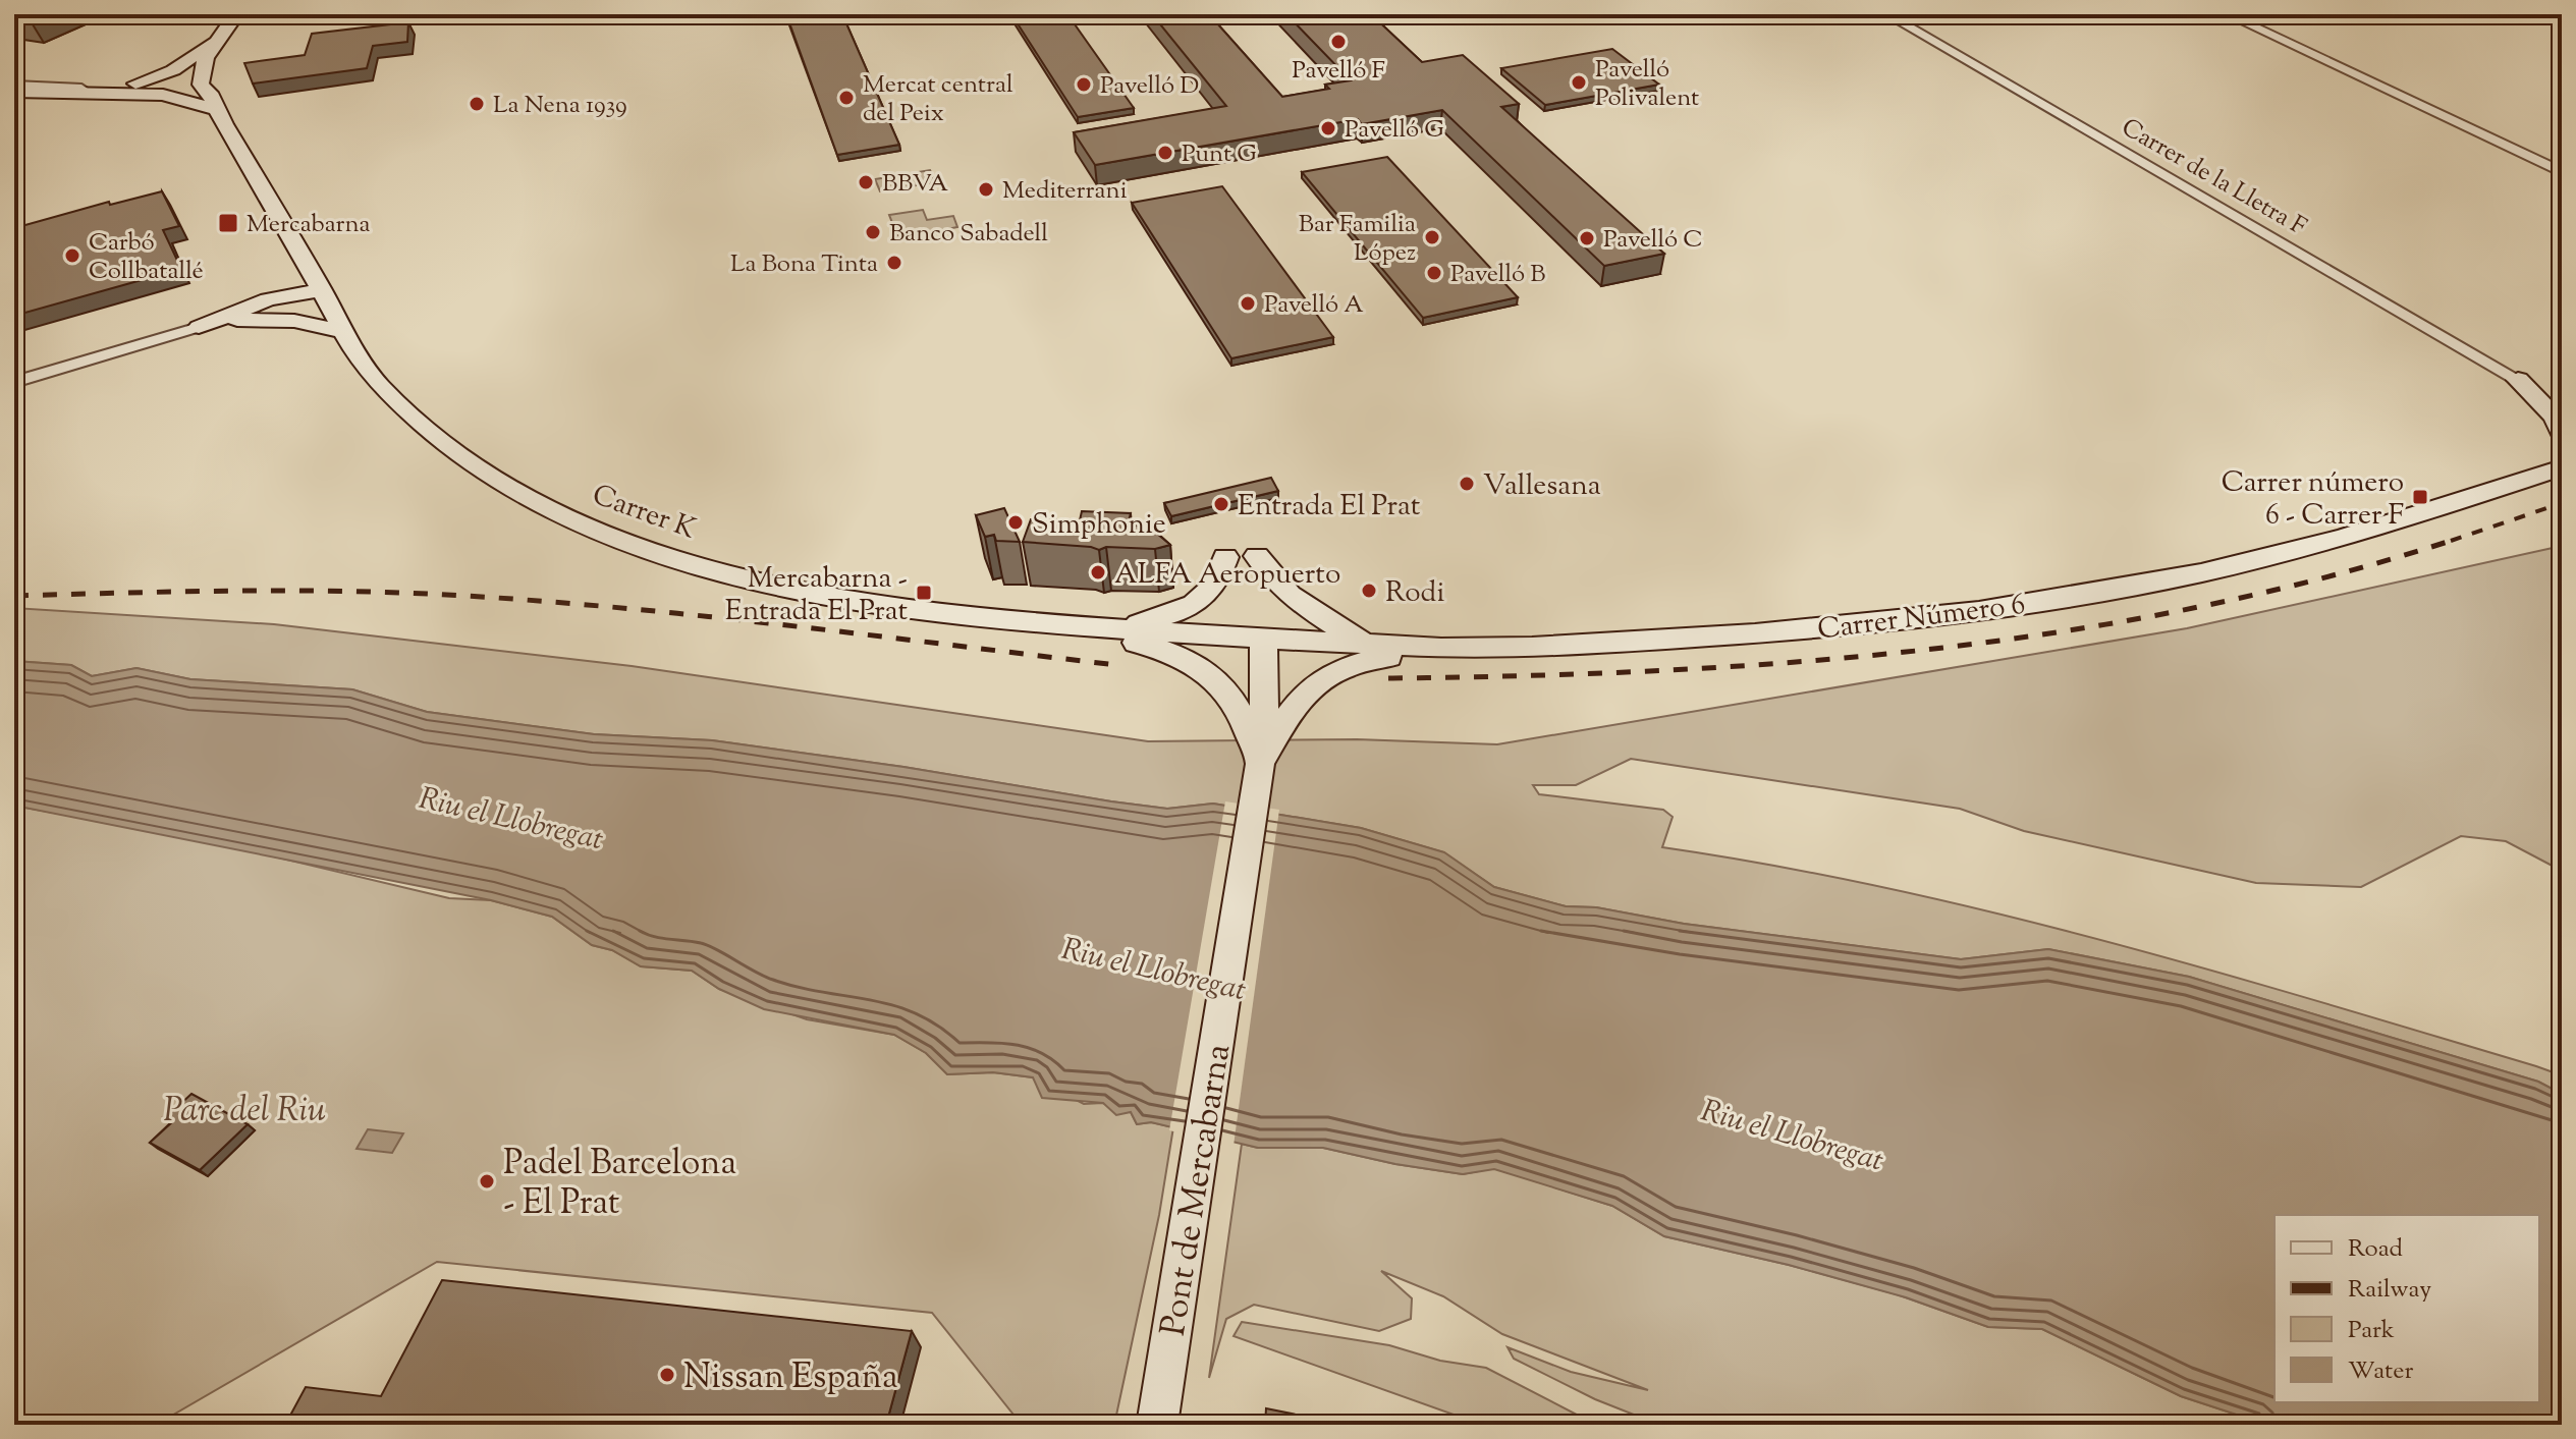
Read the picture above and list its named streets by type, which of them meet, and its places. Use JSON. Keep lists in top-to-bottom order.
{
  "streets": {
    "main road": ["Carrer K", "Carrer Número 6", "Pont de Mercabarna"],
    "street": ["Carrer de la Lletra F"]
  },
  "crossings": [
    ["Carrer K", "Carrer Número 6"],
    ["Carrer K", "Pont de Mercabarna"],
    ["Carrer Número 6", "Pont de Mercabarna"]
  ],
  "water": ["Riu el Llobregat"],
  "parks": ["Parc del Riu"],
  "places": {
    "other": [
      "Pavelló F",
      "Pavelló Polivalent",
      "Pavelló D",
      "Mercat central del Peix",
      "La Nena 1939",
      "Pavelló G",
      "Punt G",
      "BBVA",
      "Mediterrani",
      "Banco Sabadell",
      "Bar Familia López",
      "Pavelló C",
      "Carbó Collbatallé",
      "La Bona Tinta",
      "Pavelló B",
      "Pavelló A",
      "Vallesana",
      "Entrada El Prat",
      "Simphonie",
      "ALFA Aeropuerto",
      "Rodi",
      "Padel Barcelona - El Prat",
      "Nissan España"
    ],
    "transit": ["Mercabarna", "Carrer número 6 - Carrer F", "Mercabarna - Entrada El Prat"]
  },
  "legend": [
    "Road",
    "Railway",
    "Park",
    "Water"
  ]
}
